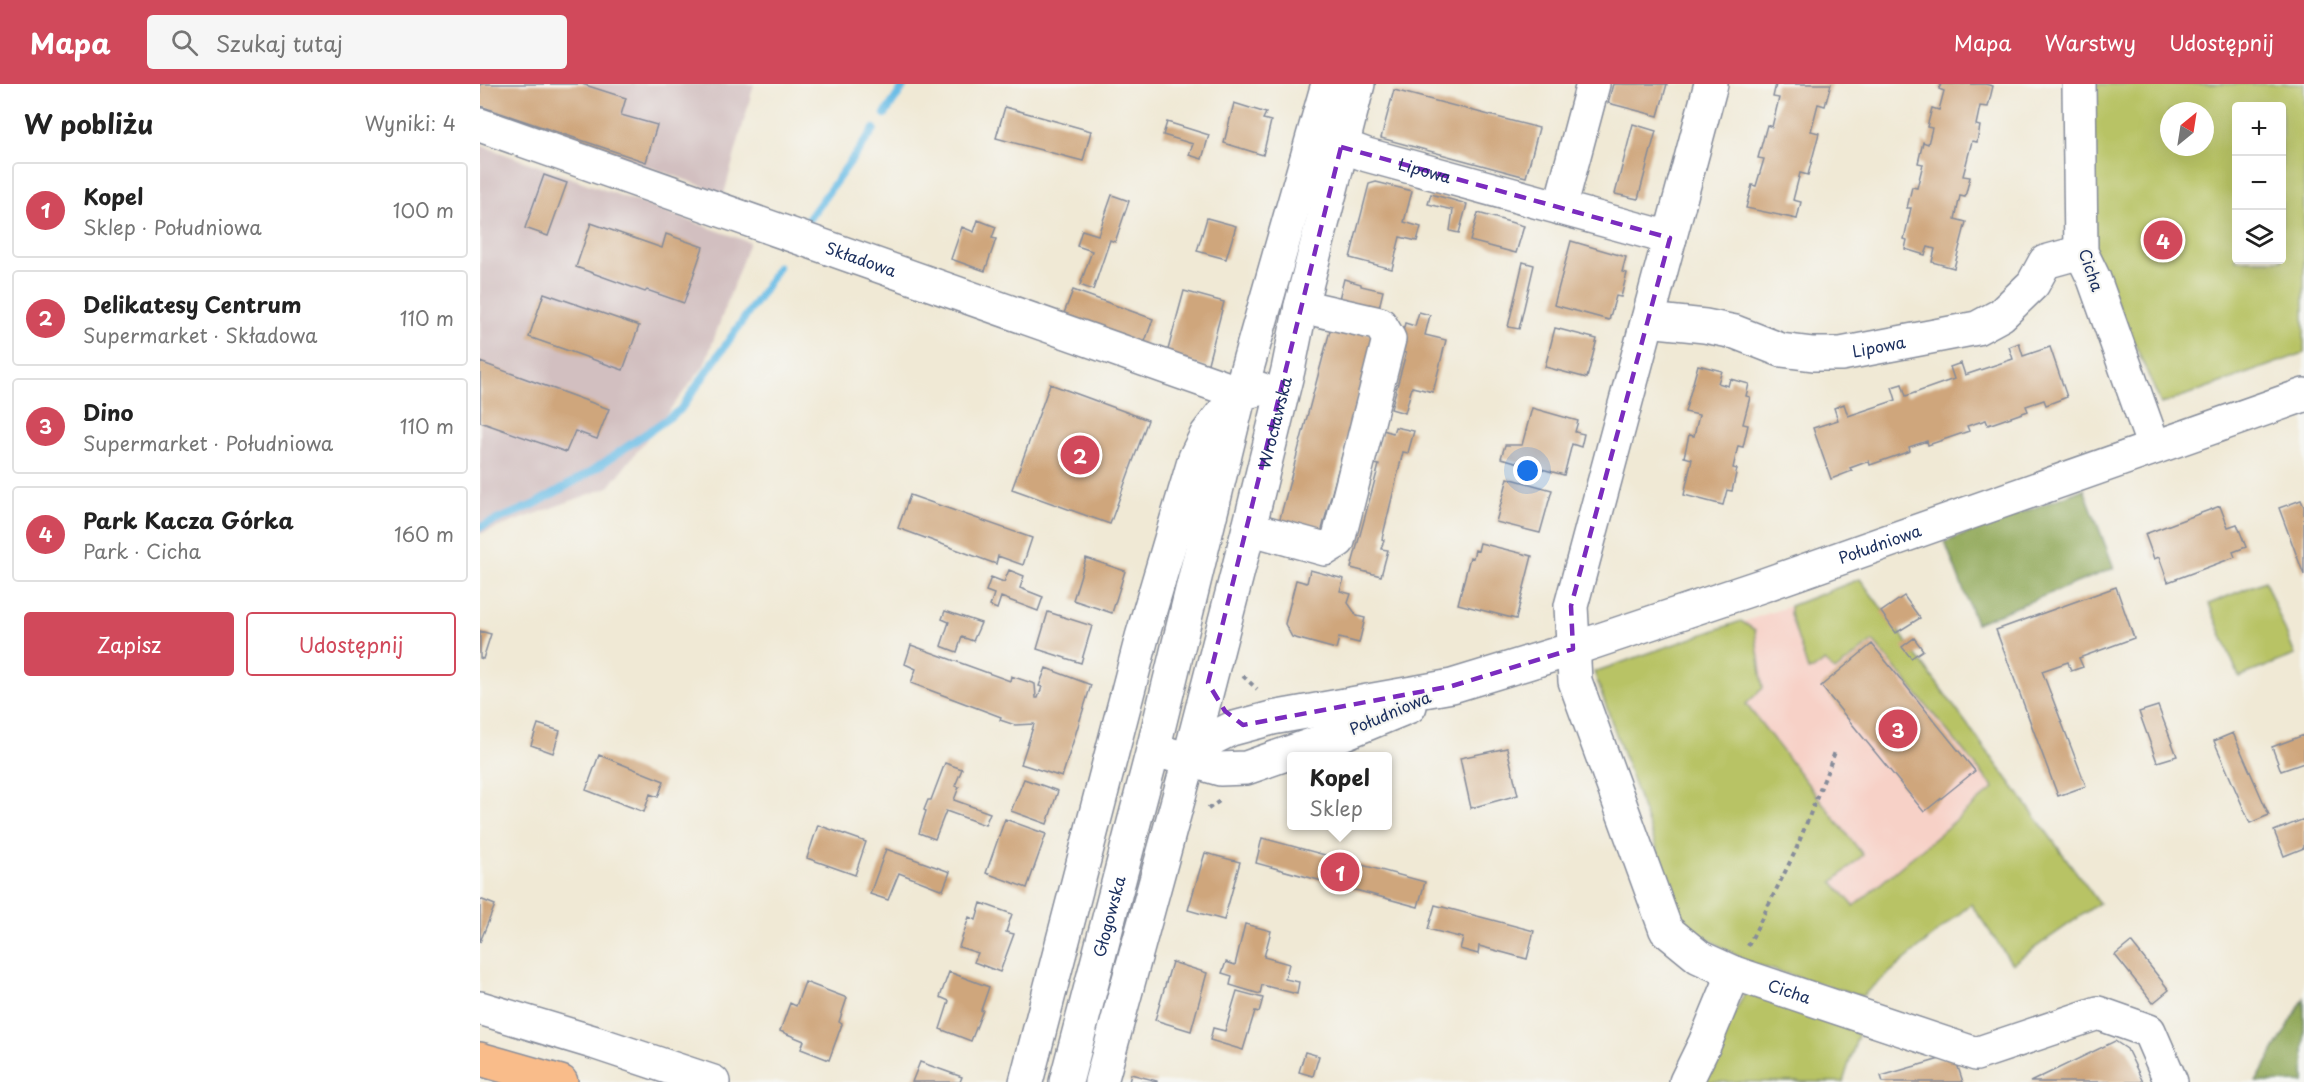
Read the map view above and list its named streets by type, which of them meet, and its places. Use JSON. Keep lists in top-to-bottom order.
{
  "streets": {
    "street": [
      "Lipowa",
      "Składowa",
      "Cicha",
      "Wrocławska",
      "Południowa",
      "Głogowska"
    ]
  },
  "crossings": [
    ["Lipowa", "Cicha"],
    ["Lipowa", "Wrocławska"],
    ["Składowa", "Wrocławska"],
    ["Cicha", "Południowa"],
    ["Wrocławska", "Południowa"],
    ["Wrocławska", "Głogowska"],
    ["Południowa", "Głogowska"]
  ],
  "north": "top right",
  "page": {
    "header": "Mapa",
    "search": "Szukaj tutaj",
    "nav": ["Mapa", "Warstwy", "Udostępnij"],
    "heading": ["W pobliżu", "Wyniki: 4"],
    "map_buttons": ["+", "−"],
    "list": [
      {
        "mark": "1",
        "name": "Kopel",
        "note": "Sklep · Południowa",
        "value": "100 m"
      },
      {
        "mark": "2",
        "name": "Delikatesy Centrum",
        "note": "Supermarket · Składowa",
        "value": "110 m"
      },
      {
        "mark": "3",
        "name": "Dino",
        "note": "Supermarket · Południowa",
        "value": "110 m"
      },
      {
        "mark": "4",
        "name": "Park Kacza Górka",
        "note": "Park · Cicha",
        "value": "160 m"
      }
    ],
    "pins": [
      "4",
      "2",
      "3",
      "1"
    ],
    "buttons": ["Zapisz", "Udostępnij"],
    "popup": ["Kopel", "Sklep"]
  }
}
